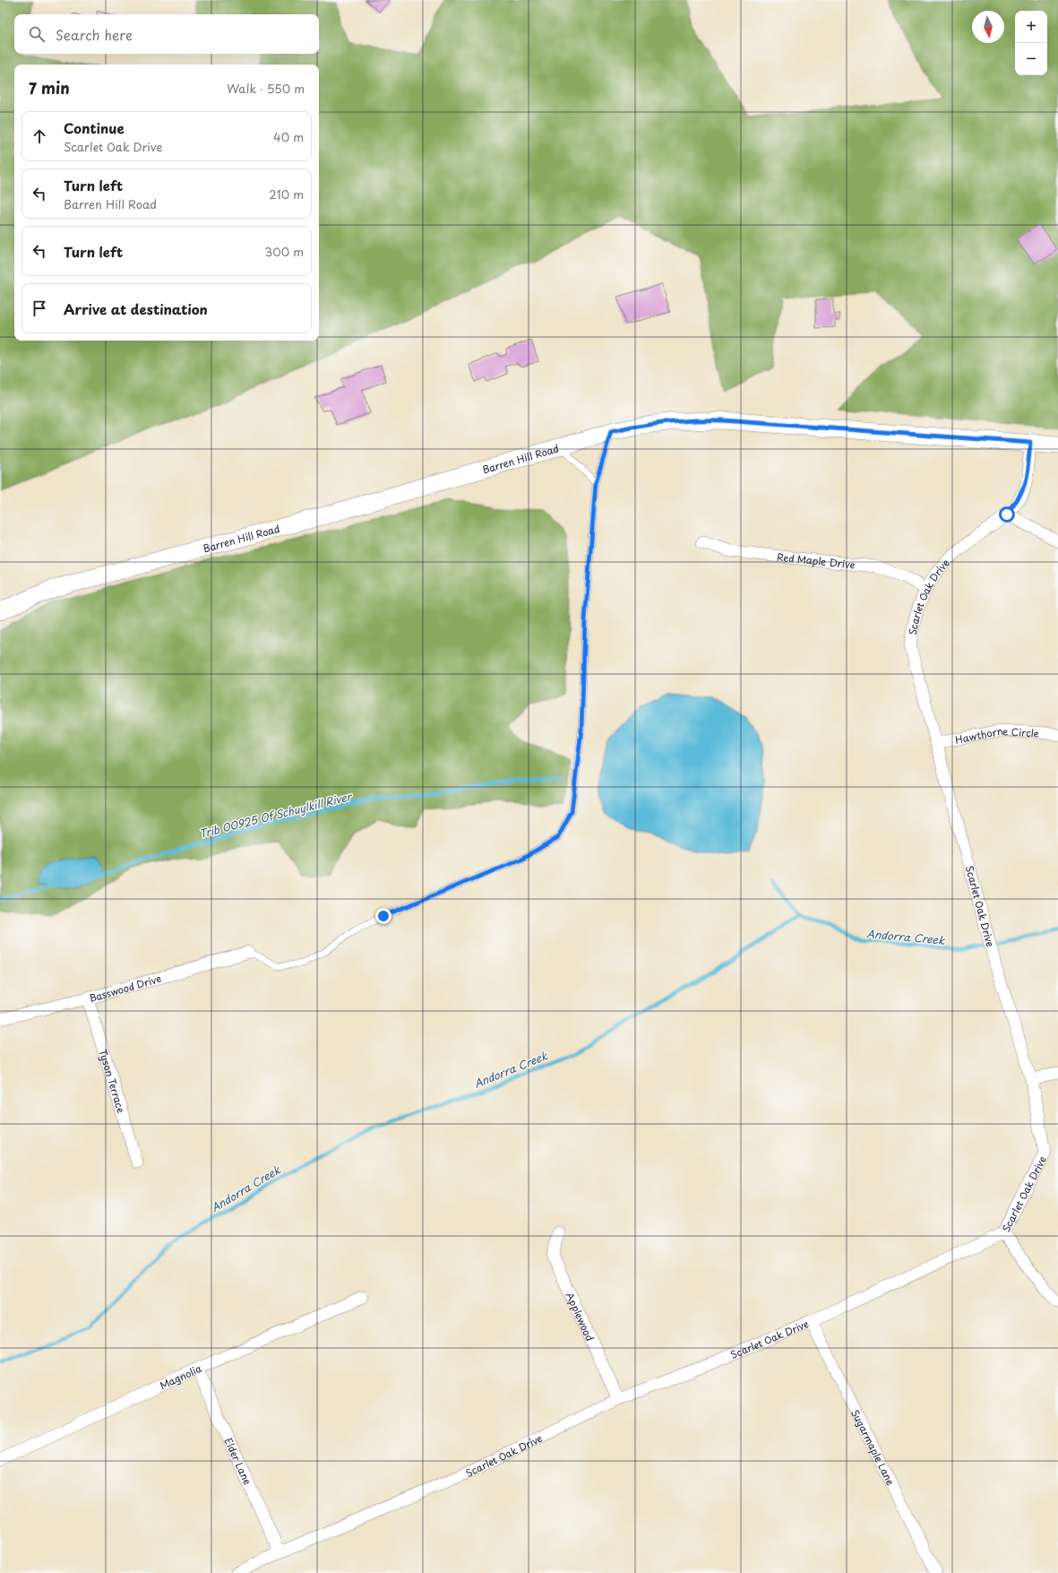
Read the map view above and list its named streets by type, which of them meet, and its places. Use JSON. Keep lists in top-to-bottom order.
{
  "streets": {
    "street": [
      "Barren Hill Road",
      "Red Maple Drive",
      "Scarlet Oak Drive",
      "Hawthorne Circle",
      "Basswood Drive",
      "Tyson Terrace",
      "Applewood",
      "Magnolia",
      "Sugarmaple Lane",
      "Elder Lane"
    ]
  },
  "crossings": [
    ["Barren Hill Road", "Scarlet Oak Drive"],
    ["Red Maple Drive", "Scarlet Oak Drive"],
    ["Scarlet Oak Drive", "Hawthorne Circle"],
    ["Scarlet Oak Drive", "Applewood"],
    ["Scarlet Oak Drive", "Sugarmaple Lane"],
    ["Scarlet Oak Drive", "Elder Lane"],
    ["Basswood Drive", "Tyson Terrace"],
    ["Magnolia", "Elder Lane"]
  ],
  "water": ["Trib 00925 Of Schuylkill River", "Andorra Creek"],
  "north": "bottom",
  "page": {
    "map_buttons": ["+", "−"],
    "search": "Search here",
    "heading": ["7 min", "Walk · 550 m"],
    "list": [
      ["Continue", "Scarlet Oak Drive", "40 m"],
      ["Turn left", "Barren Hill Road", "210 m"],
      ["Turn left", "300 m"],
      "Arrive at destination"
    ]
  }
}
